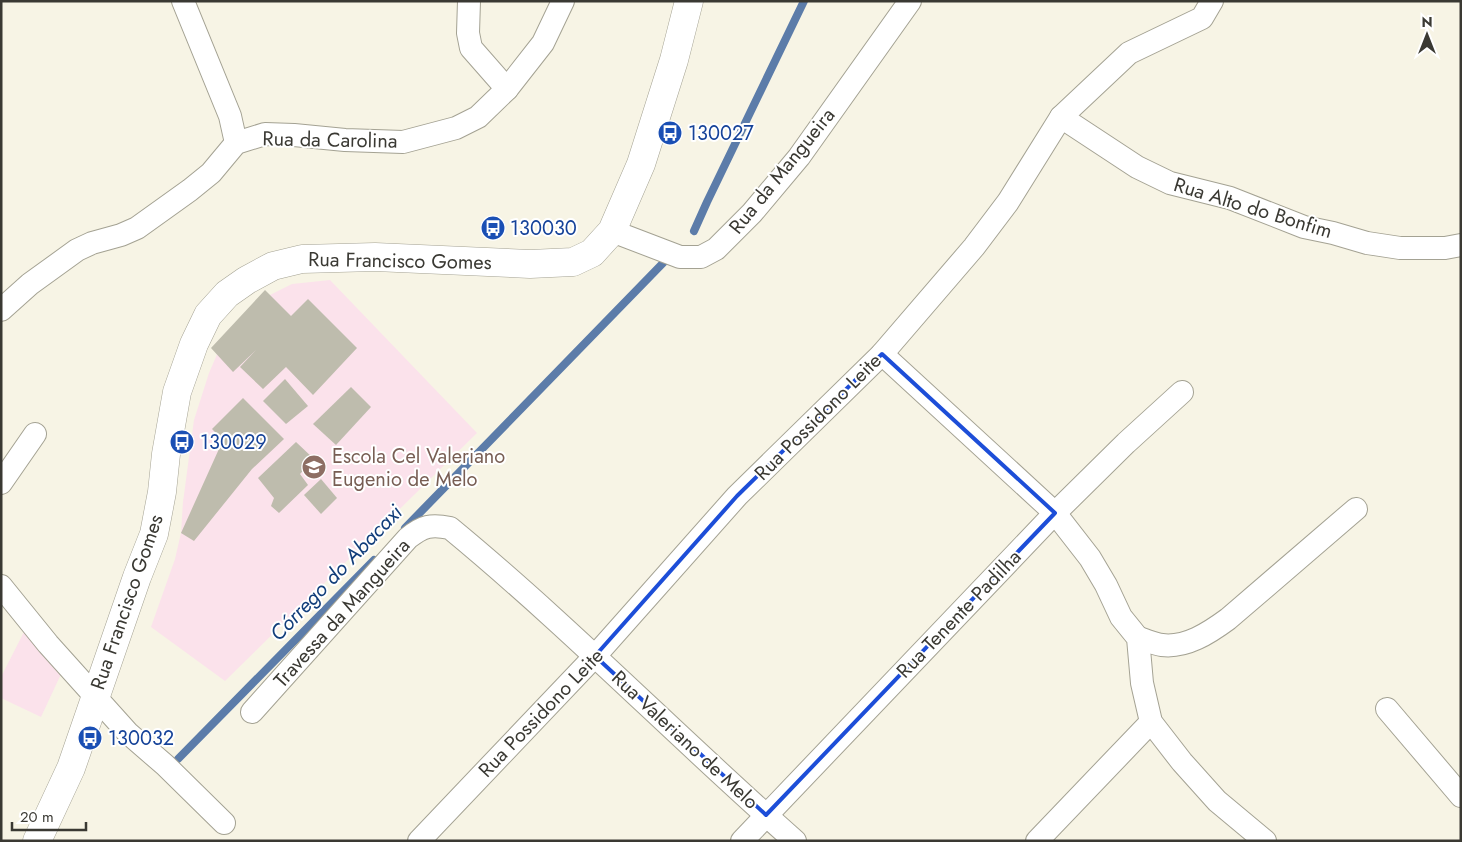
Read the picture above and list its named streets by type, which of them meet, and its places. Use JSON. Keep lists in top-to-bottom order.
{
  "streets": {
    "street": [
      "Rua da Carolina",
      "Rua da Mangueira",
      "Rua Alto do Bonfim",
      "Rua Francisco Gomes",
      "Rua Possidono Leite",
      "Travessa da Mangueira",
      "Rua Tenente Padilha",
      "Rua Valeriano de Melo"
    ]
  },
  "crossings": [
    ["Rua da Mangueira", "Rua Francisco Gomes"],
    ["Rua Alto do Bonfim", "Rua Possidono Leite"],
    ["Rua Possidono Leite", "Rua Valeriano de Melo"],
    ["Travessa da Mangueira", "Rua Valeriano de Melo"],
    ["Rua Tenente Padilha", "Rua Valeriano de Melo"]
  ],
  "water": ["Córrego do Abacaxi"],
  "places": {
    "bus stop": [
      "130027",
      "130030",
      "130029",
      "130032"
    ],
    "school or university": ["Escola Cel Valeriano Eugenio de Melo"]
  },
  "scale_bar": "20 m",
  "north": "top"
}
